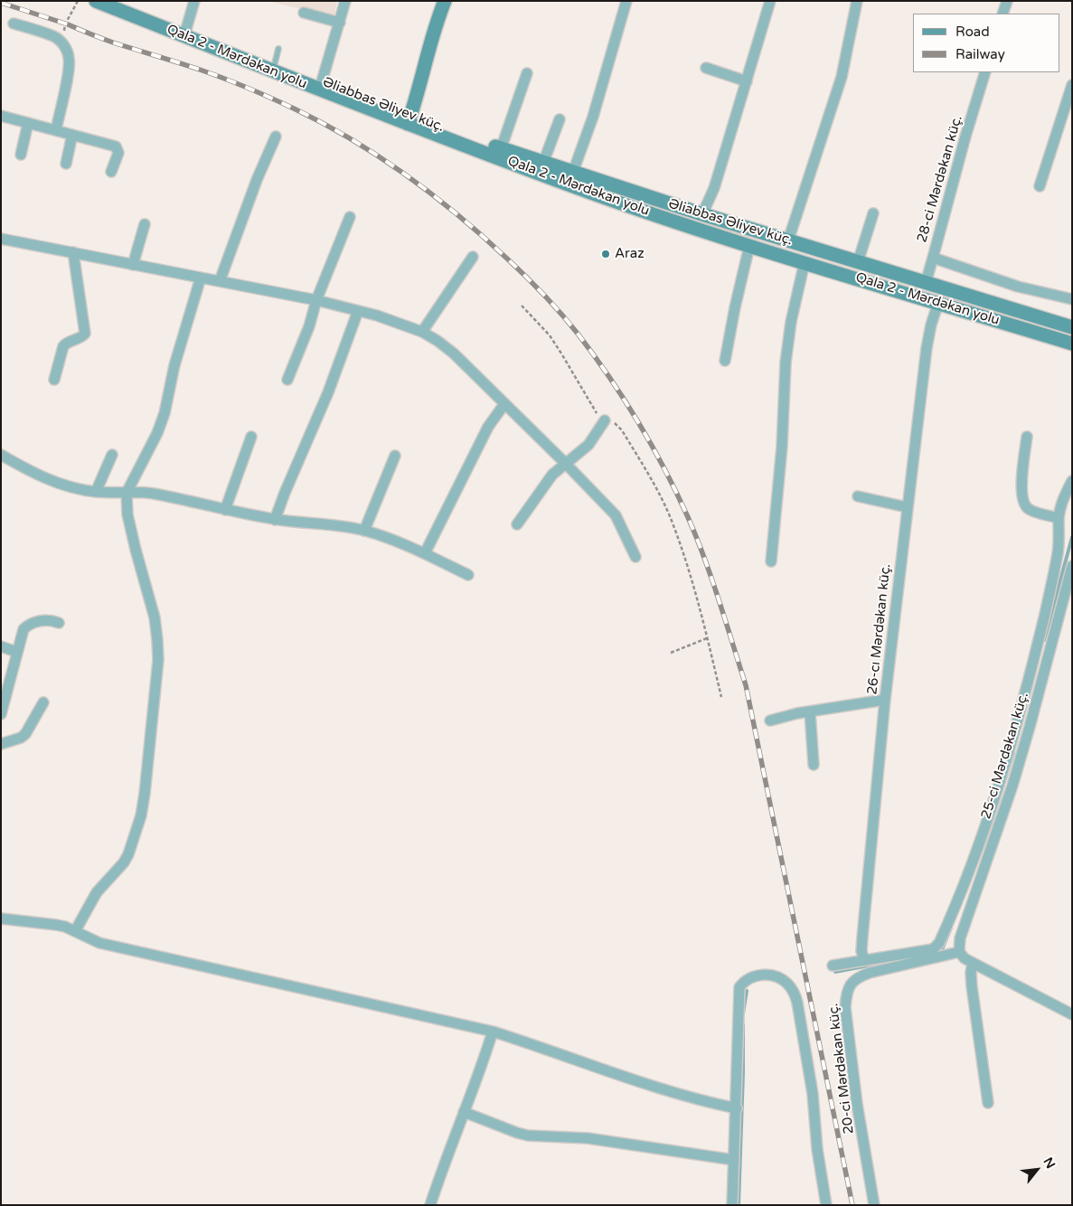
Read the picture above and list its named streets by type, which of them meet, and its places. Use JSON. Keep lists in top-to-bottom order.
{
  "streets": {
    "main road": ["Qala 2 - Mərdəkan yolu", "Əliabbas Əliyev küç."],
    "street": [
      "28-ci Mərdəkan küç.",
      "26-cı Mərdəkan küç.",
      "25-ci Mərdəkan küç.",
      "20-ci Mərdəkan küç."
    ]
  },
  "crossings": [
    ["Qala 2 - Mərdəkan yolu", "Əliabbas Əliyev küç."],
    ["Qala 2 - Mərdəkan yolu", "26-cı Mərdəkan küç."],
    ["25-ci Mərdəkan küç.", "20-ci Mərdəkan küç."]
  ],
  "places": ["Araz"],
  "legend": ["Road", "Railway"],
  "north": "top right"
}
